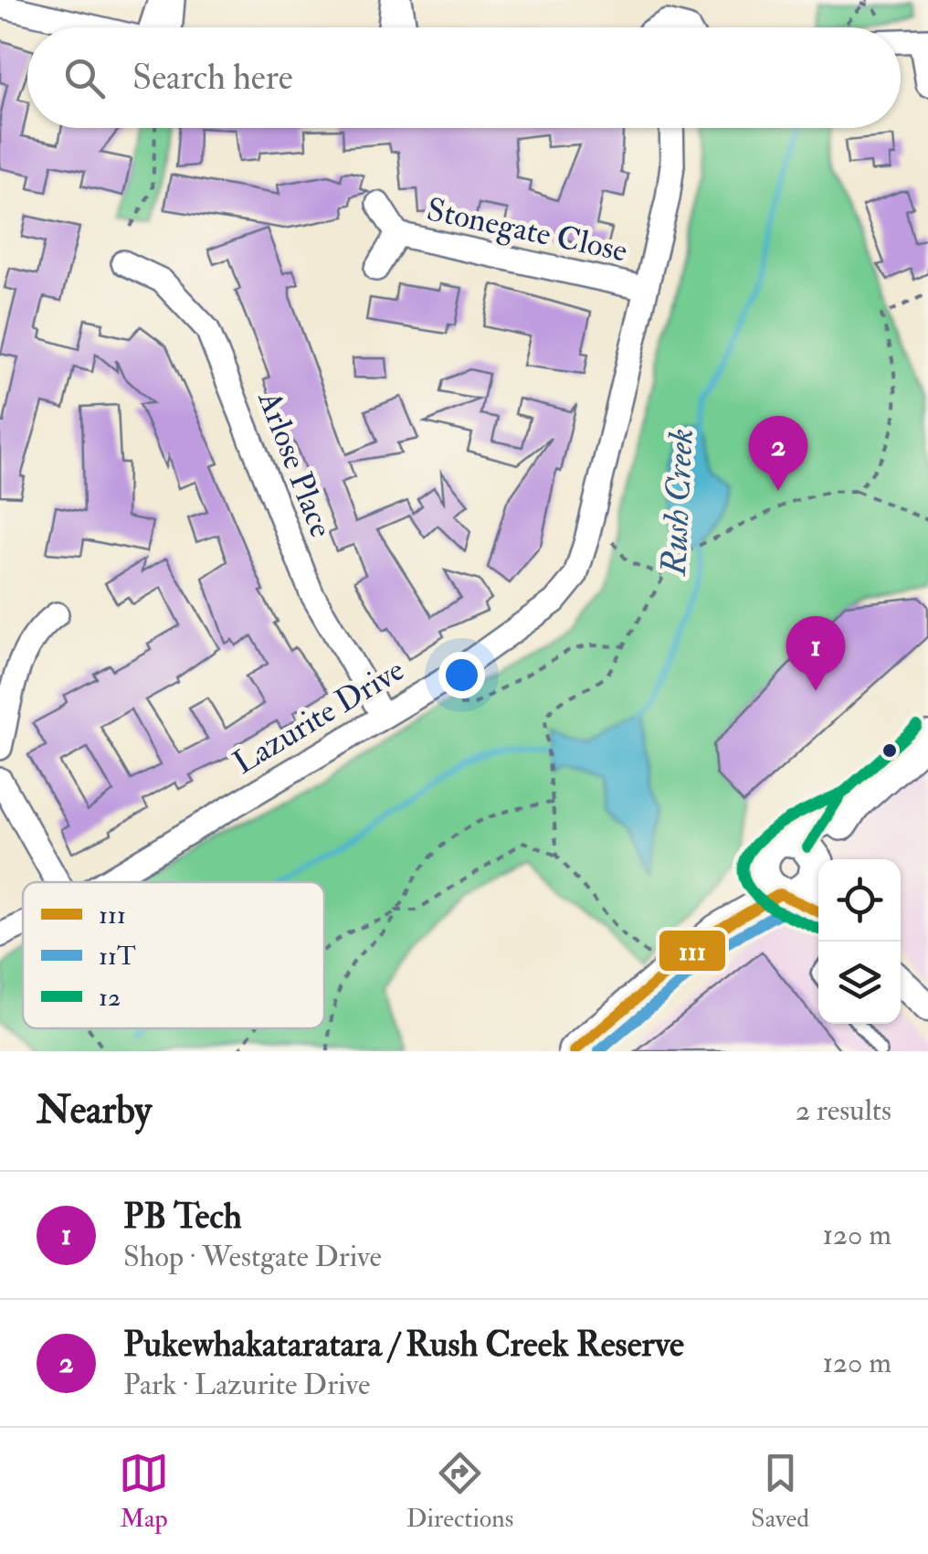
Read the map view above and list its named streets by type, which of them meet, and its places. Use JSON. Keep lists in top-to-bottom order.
{
  "streets": {
    "street": ["Stonegate Close", "Arlose Place", "Lazurite Drive"]
  },
  "crossings": [
    ["Stonegate Close", "Lazurite Drive"],
    ["Arlose Place", "Lazurite Drive"]
  ],
  "water": ["Rush Creek"],
  "lines": ["transit line 12", "transit line 111", "transit line 11T"],
  "legend": ["111", "11T", "12"],
  "page": {
    "search": "Search here",
    "pins": ["2", "1"],
    "heading": ["Nearby", "2 results"],
    "list": [
      {
        "mark": "1",
        "name": "PB Tech",
        "note": "Shop · Westgate Drive",
        "value": "120 m"
      },
      {
        "mark": "2",
        "name": "Pukewhakataratara / Rush Creek Reserve",
        "note": "Park · Lazurite Drive",
        "value": "120 m"
      }
    ],
    "nav": ["Map", "Directions", "Saved"]
  }
}
